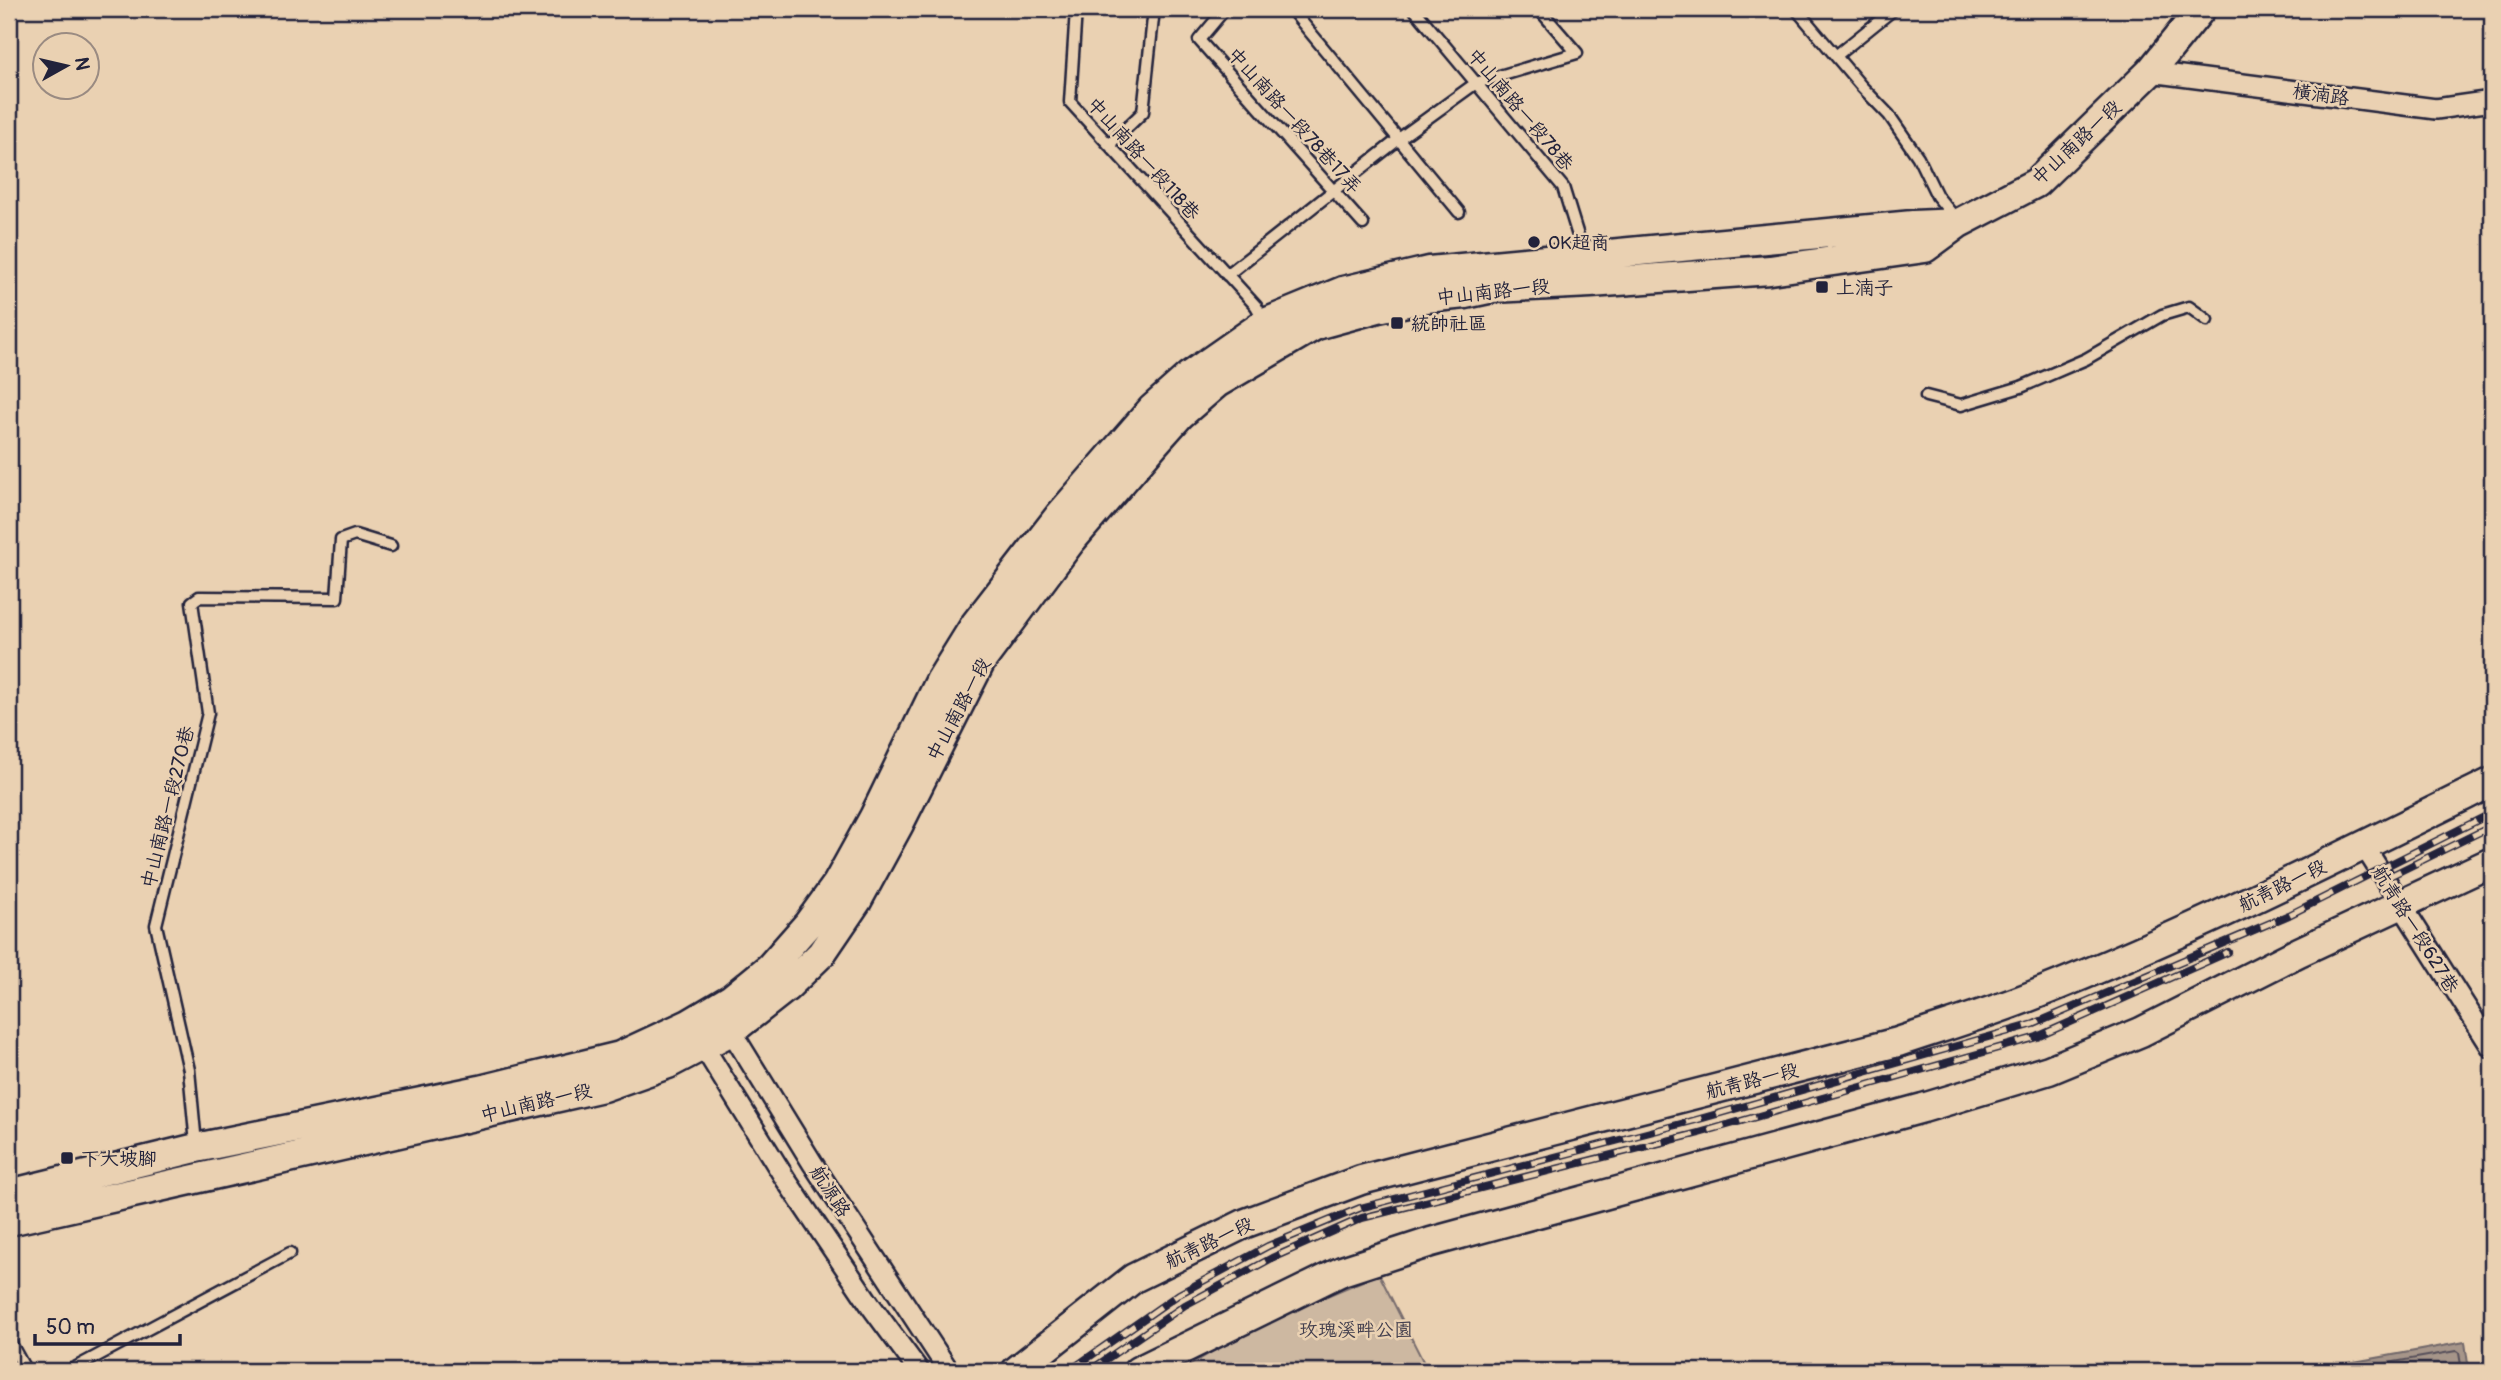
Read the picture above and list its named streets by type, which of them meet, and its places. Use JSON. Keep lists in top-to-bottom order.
{
  "streets": {
    "main road": ["中山南路一段", "航青路一段"],
    "street": ["橫湳路", "航青路一段627巷", "航源路"],
    "lane": [
      "中山南路一段78巷",
      "中山南路一段78巷17弄",
      "中山南路一段118巷",
      "中山南路一段270巷"
    ]
  },
  "crossings": [
    ["橫湳路", "中山南路一段"],
    ["中山南路一段78巷", "中山南路一段"],
    ["中山南路一段", "中山南路一段118巷"],
    ["中山南路一段", "中山南路一段270巷"],
    ["中山南路一段", "航源路"],
    ["航青路一段", "航青路一段627巷"]
  ],
  "parks": ["玫瑰溪畔公園"],
  "places": {
    "other": ["OK超商"],
    "transit": ["上湳子", "統帥社區", "下大坡腳"]
  },
  "scale_bar": "50 m",
  "north": "right"
}
